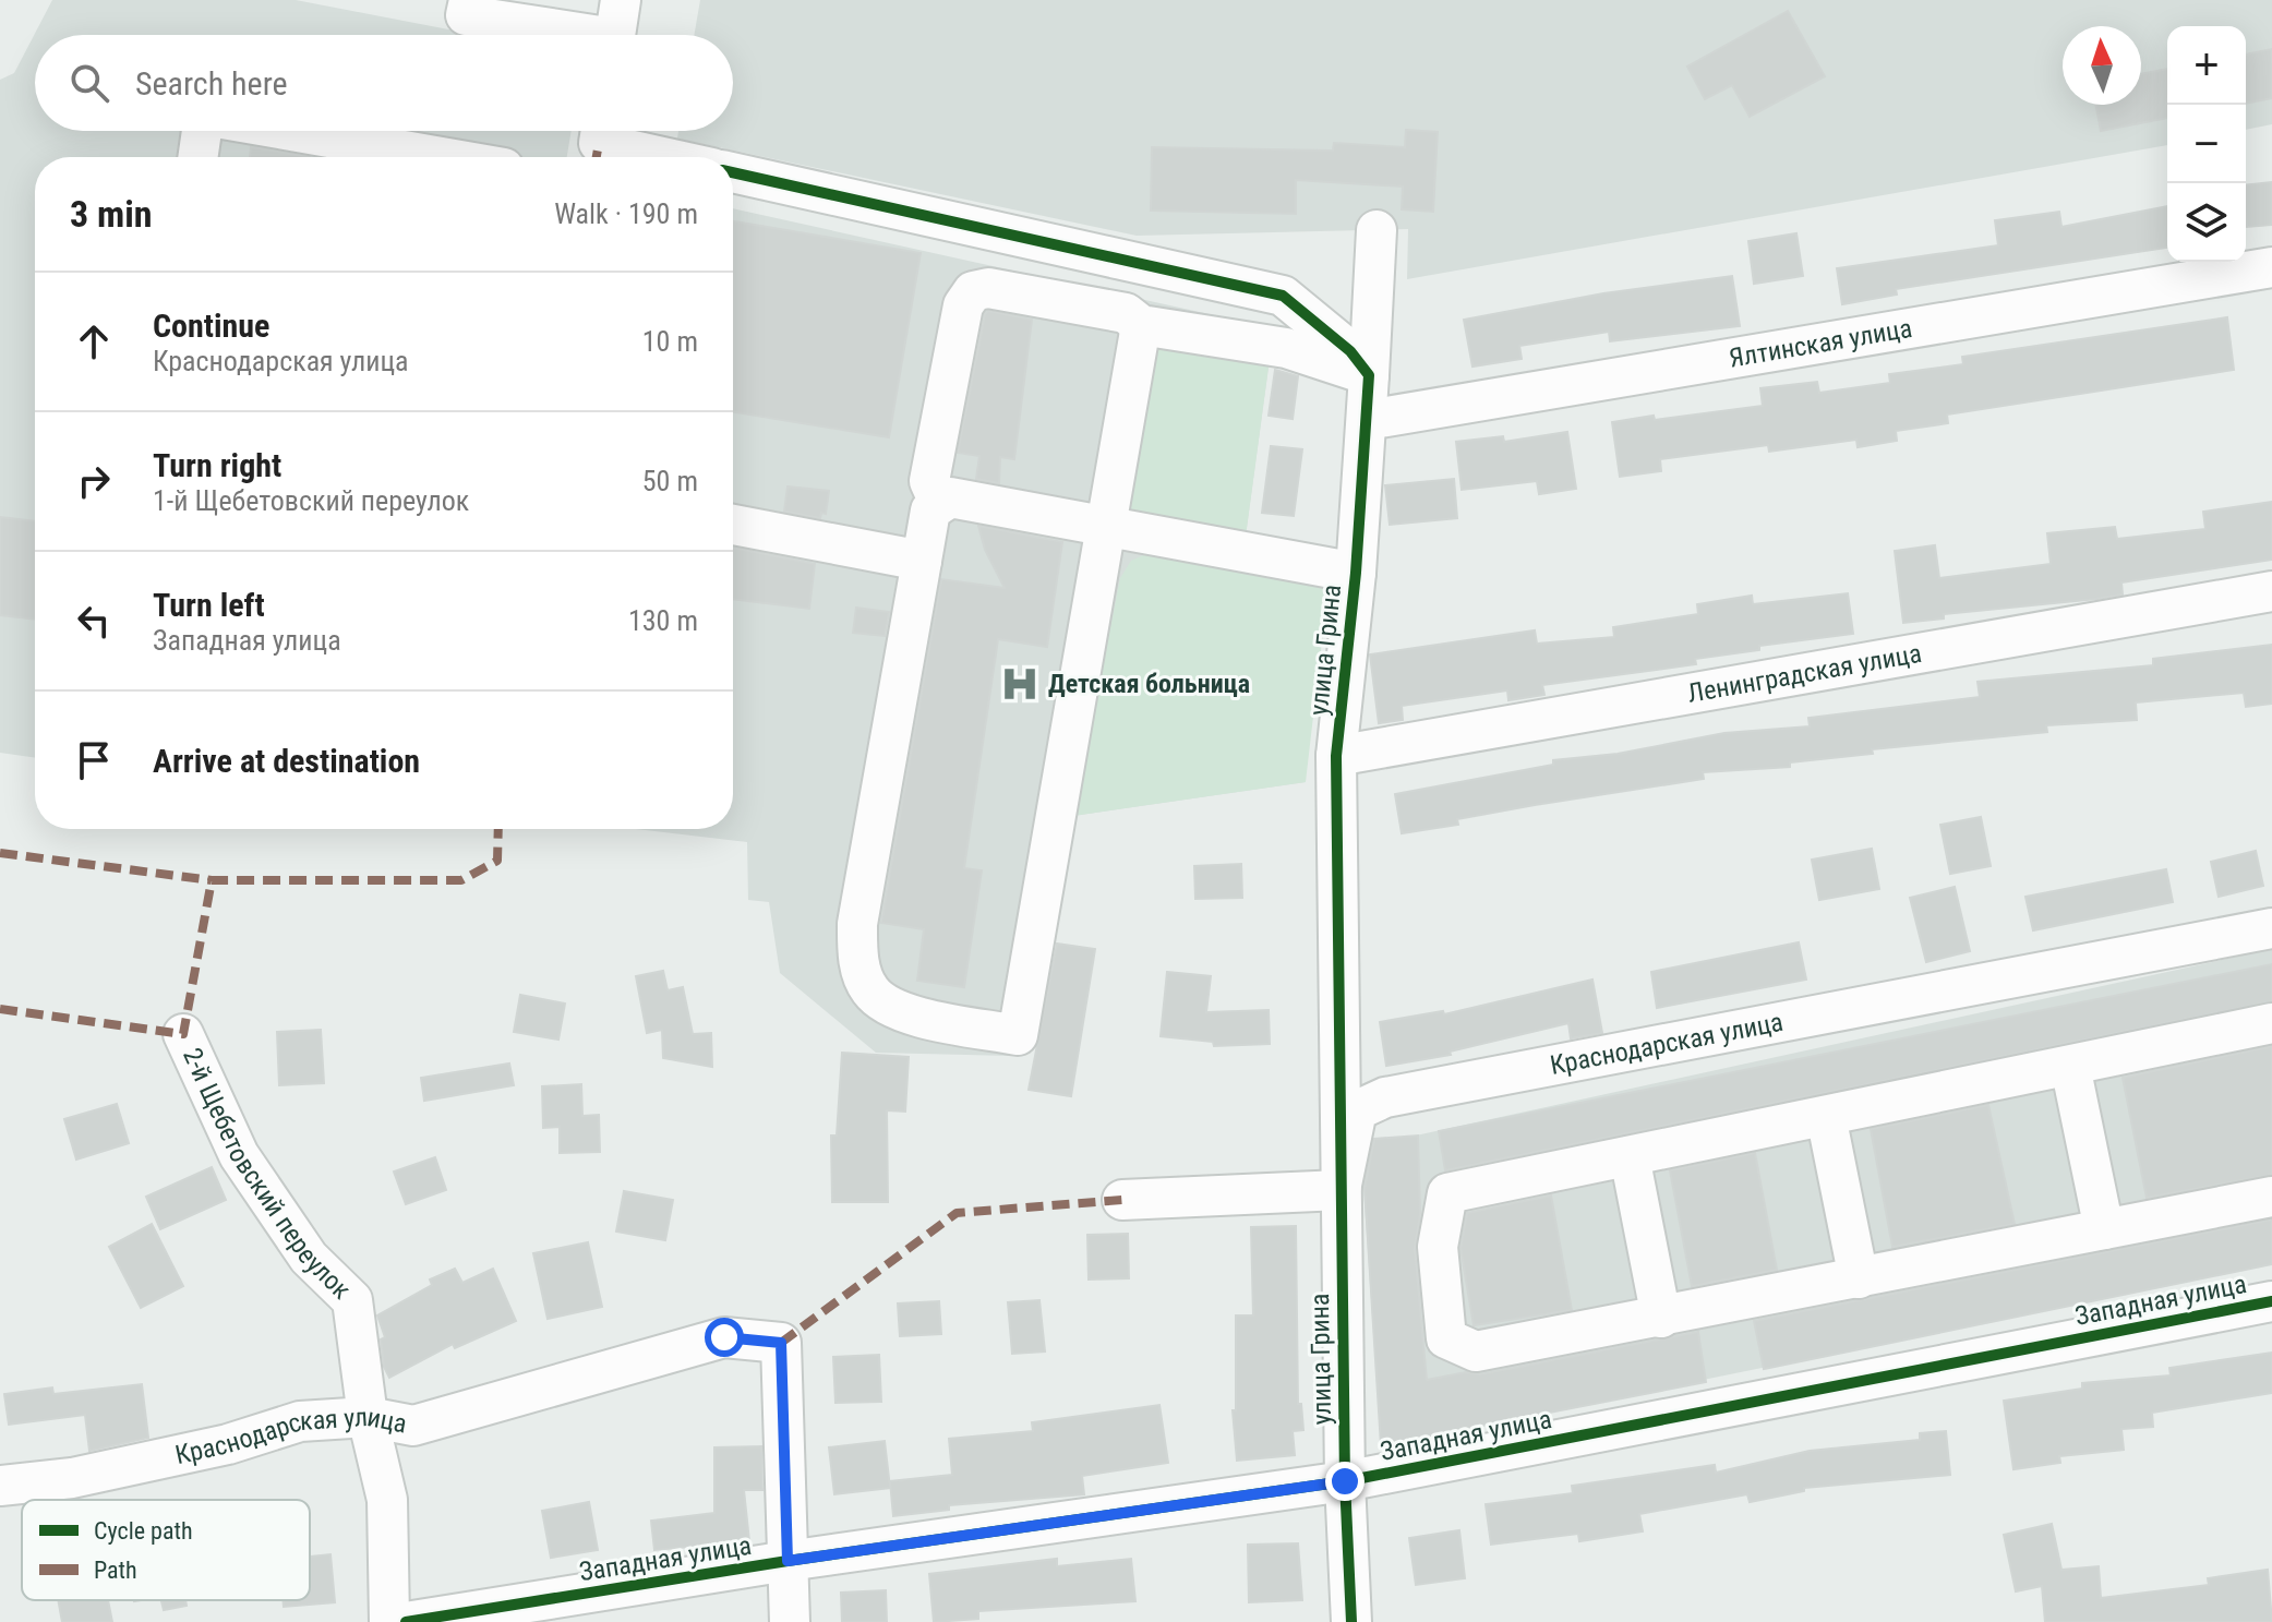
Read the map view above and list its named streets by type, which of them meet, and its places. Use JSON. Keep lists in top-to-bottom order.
{
  "streets": {
    "street": [
      "Ялтинская улица",
      "улица Грина",
      "Ленинградская улица",
      "Краснодарская улица",
      "2-й Щебетовский переулок",
      "Западная улица"
    ]
  },
  "crossings": [
    ["Ялтинская улица", "улица Грина"],
    ["улица Грина", "Ленинградская улица"],
    ["улица Грина", "Краснодарская улица"],
    ["улица Грина", "Западная улица"],
    ["Краснодарская улица", "2-й Щебетовский переулок"],
    ["Краснодарская улица", "Западная улица"]
  ],
  "places": {
    "hospital": ["Детская больница"]
  },
  "legend": ["Cycle path", "Path"],
  "north": "top",
  "page": {
    "map_buttons": ["+", "−"],
    "search": "Search here",
    "heading": ["3 min", "Walk · 190 m"],
    "list": [
      ["Continue", "Краснодарская улица", "10 m"],
      ["Turn right", "1-й Щебетовский переулок", "50 m"],
      ["Turn left", "Западная улица", "130 m"],
      "Arrive at destination"
    ]
  }
}
